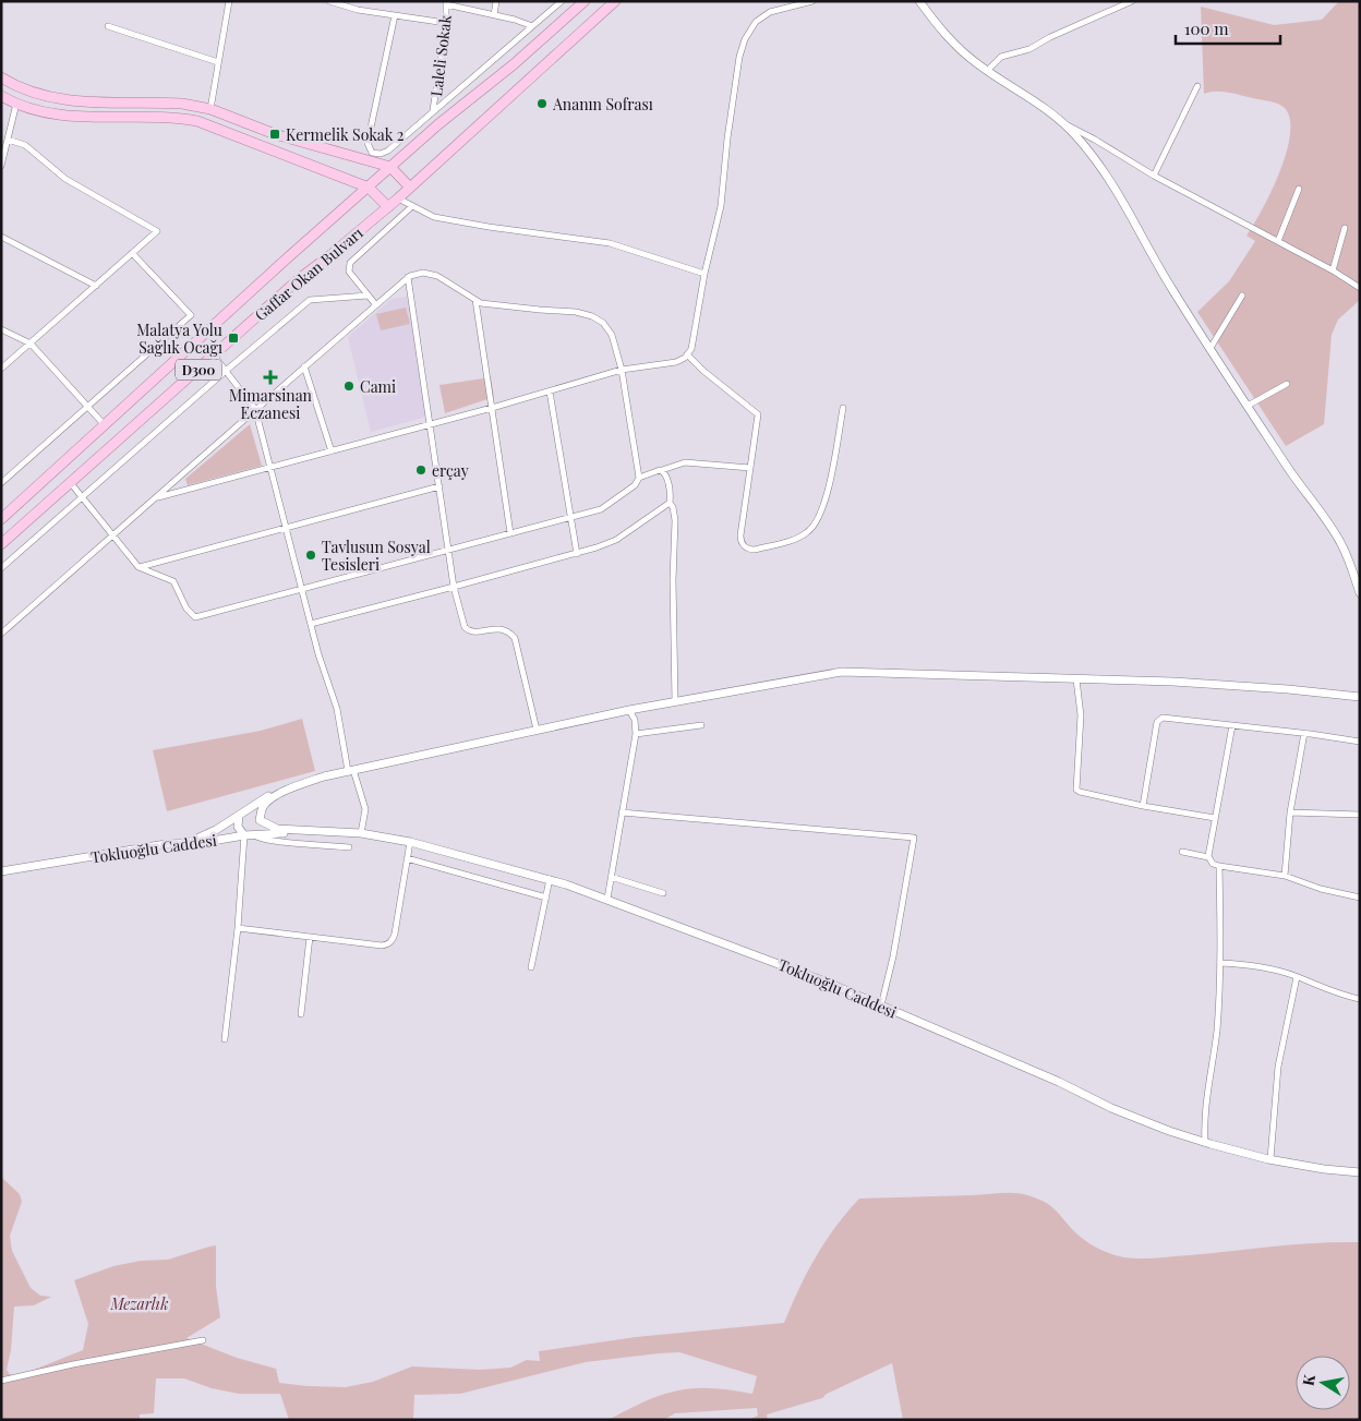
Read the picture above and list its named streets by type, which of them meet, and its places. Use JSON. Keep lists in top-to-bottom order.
{
  "streets": {
    "highway": ["Gaffar Okan Bulvarı", "D300"],
    "street": ["Laleli Sokak", "Tokluoğlu Caddesi"]
  },
  "parks": ["Mezarlık"],
  "places": {
    "other": [
      "Ananın Sofrası",
      "Cami",
      "erçay",
      "Tavlusun Sosyal Tesisleri"
    ],
    "transit": ["Kermelik Sokak 2", "Malatya Yolu Sağlık Ocağı"],
    "health": ["Mimarsinan Eczanesi"]
  },
  "scale_bar": "100 m",
  "north": "left"
}
